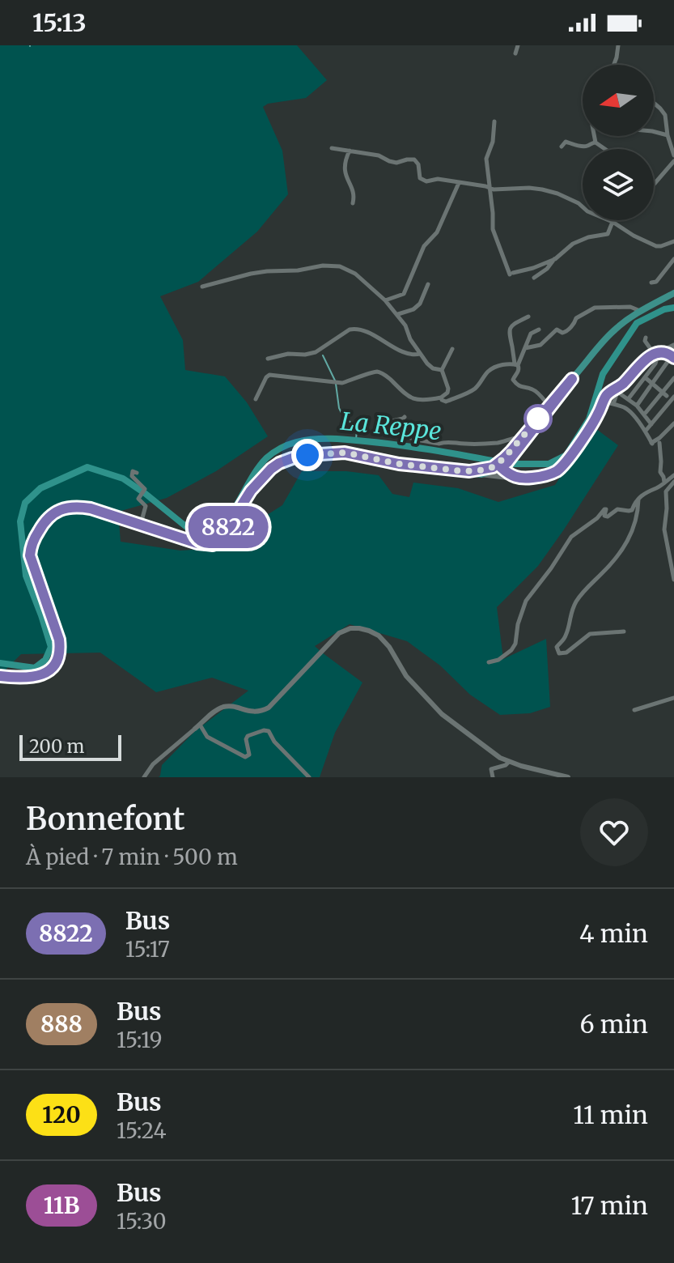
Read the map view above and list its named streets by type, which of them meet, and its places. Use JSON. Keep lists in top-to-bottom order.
{
  "water": ["La Reppe"],
  "lines": ["bus line 8822"],
  "scale_bar": "200 m",
  "north": "left",
  "page": {
    "status": "15:13",
    "on_map": "8822",
    "scale": "200 m",
    "heading": ["Bonnefont", "À pied · 7 min · 500 m"],
    "list": [
      {
        "mark": "8822",
        "name": "Bus",
        "note": "15:17",
        "value": "4 min"
      },
      {
        "mark": "888",
        "name": "Bus",
        "note": "15:19",
        "value": "6 min"
      },
      {
        "mark": "120",
        "name": "Bus",
        "note": "15:24",
        "value": "11 min"
      },
      {
        "mark": "11B",
        "name": "Bus",
        "note": "15:30",
        "value": "17 min"
      }
    ]
  }
}
